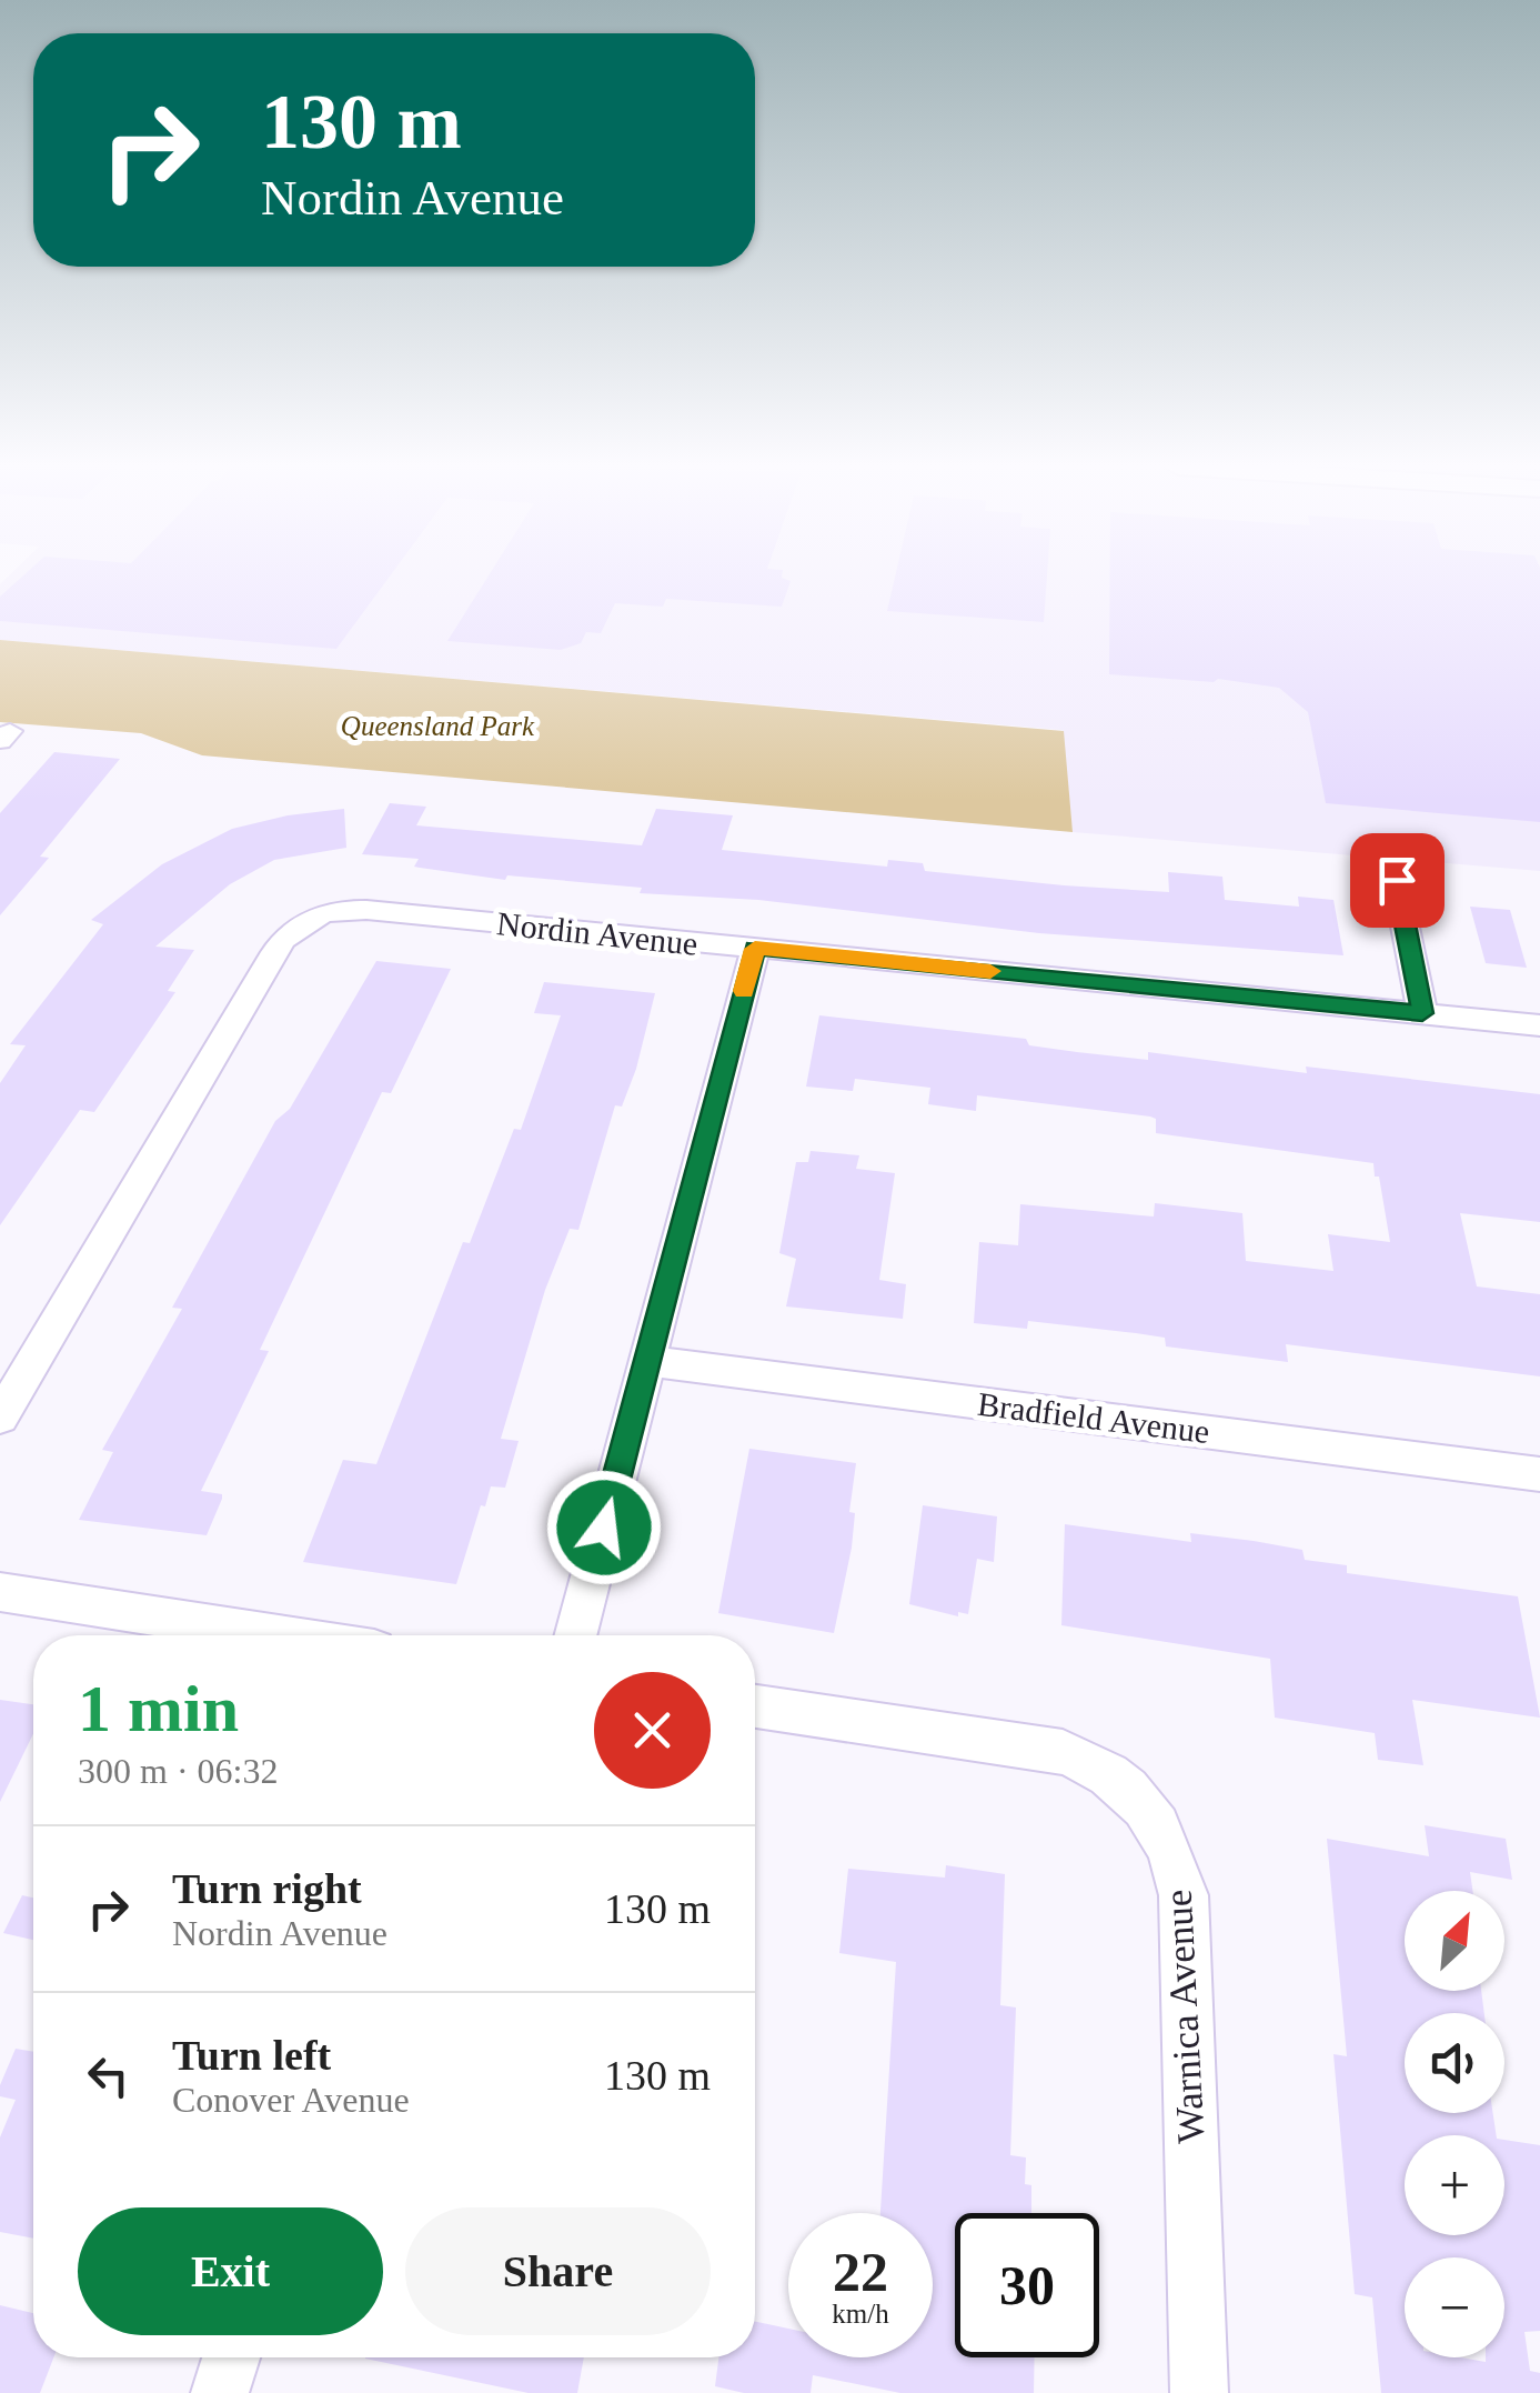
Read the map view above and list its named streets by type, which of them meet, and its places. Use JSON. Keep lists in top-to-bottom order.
{
  "streets": {
    "street": ["Nordin Avenue", "Bradfield Avenue", "Warnica Avenue"]
  },
  "parks": ["Queensland Park"],
  "north": "top right",
  "page": {
    "turn": ["130 m", "Nordin Avenue"],
    "heading": ["1 min", "300 m · 06:32"],
    "list": [
      {
        "name": "Turn right",
        "note": "Nordin Avenue",
        "value": "130 m"
      },
      {
        "name": "Turn left",
        "note": "Conover Avenue",
        "value": "130 m"
      }
    ],
    "map_buttons": ["+", "−"],
    "buttons": ["Exit", "Share"],
    "speed": "22 km/h",
    "limit": "30"
  }
}
